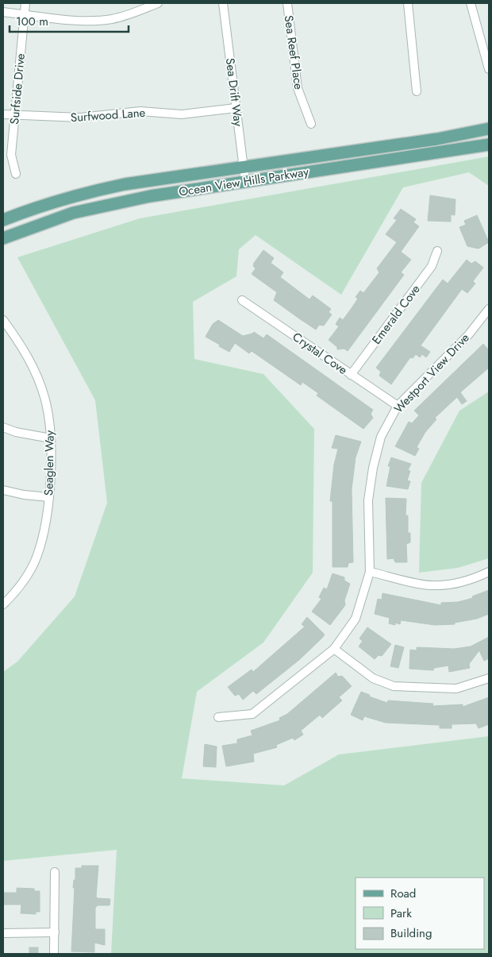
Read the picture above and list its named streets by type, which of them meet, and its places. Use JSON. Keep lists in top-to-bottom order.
{
  "streets": {
    "main road": ["Ocean View Hills Parkway"],
    "street": [
      "Sea Reef Place",
      "Surfside Drive",
      "Sea Drift Way",
      "Surfwood Lane",
      "Emerald Cove",
      "Crystal Cove",
      "Westport View Drive",
      "Seaglen Way"
    ]
  },
  "crossings": [
    ["Surfside Drive", "Surfwood Lane"],
    ["Sea Drift Way", "Surfwood Lane"],
    ["Sea Drift Way", "Ocean View Hills Parkway"],
    ["Emerald Cove", "Crystal Cove"],
    ["Crystal Cove", "Westport View Drive"]
  ],
  "legend": ["Road", "Park", "Building"],
  "scale_bar": "100 m"
}
